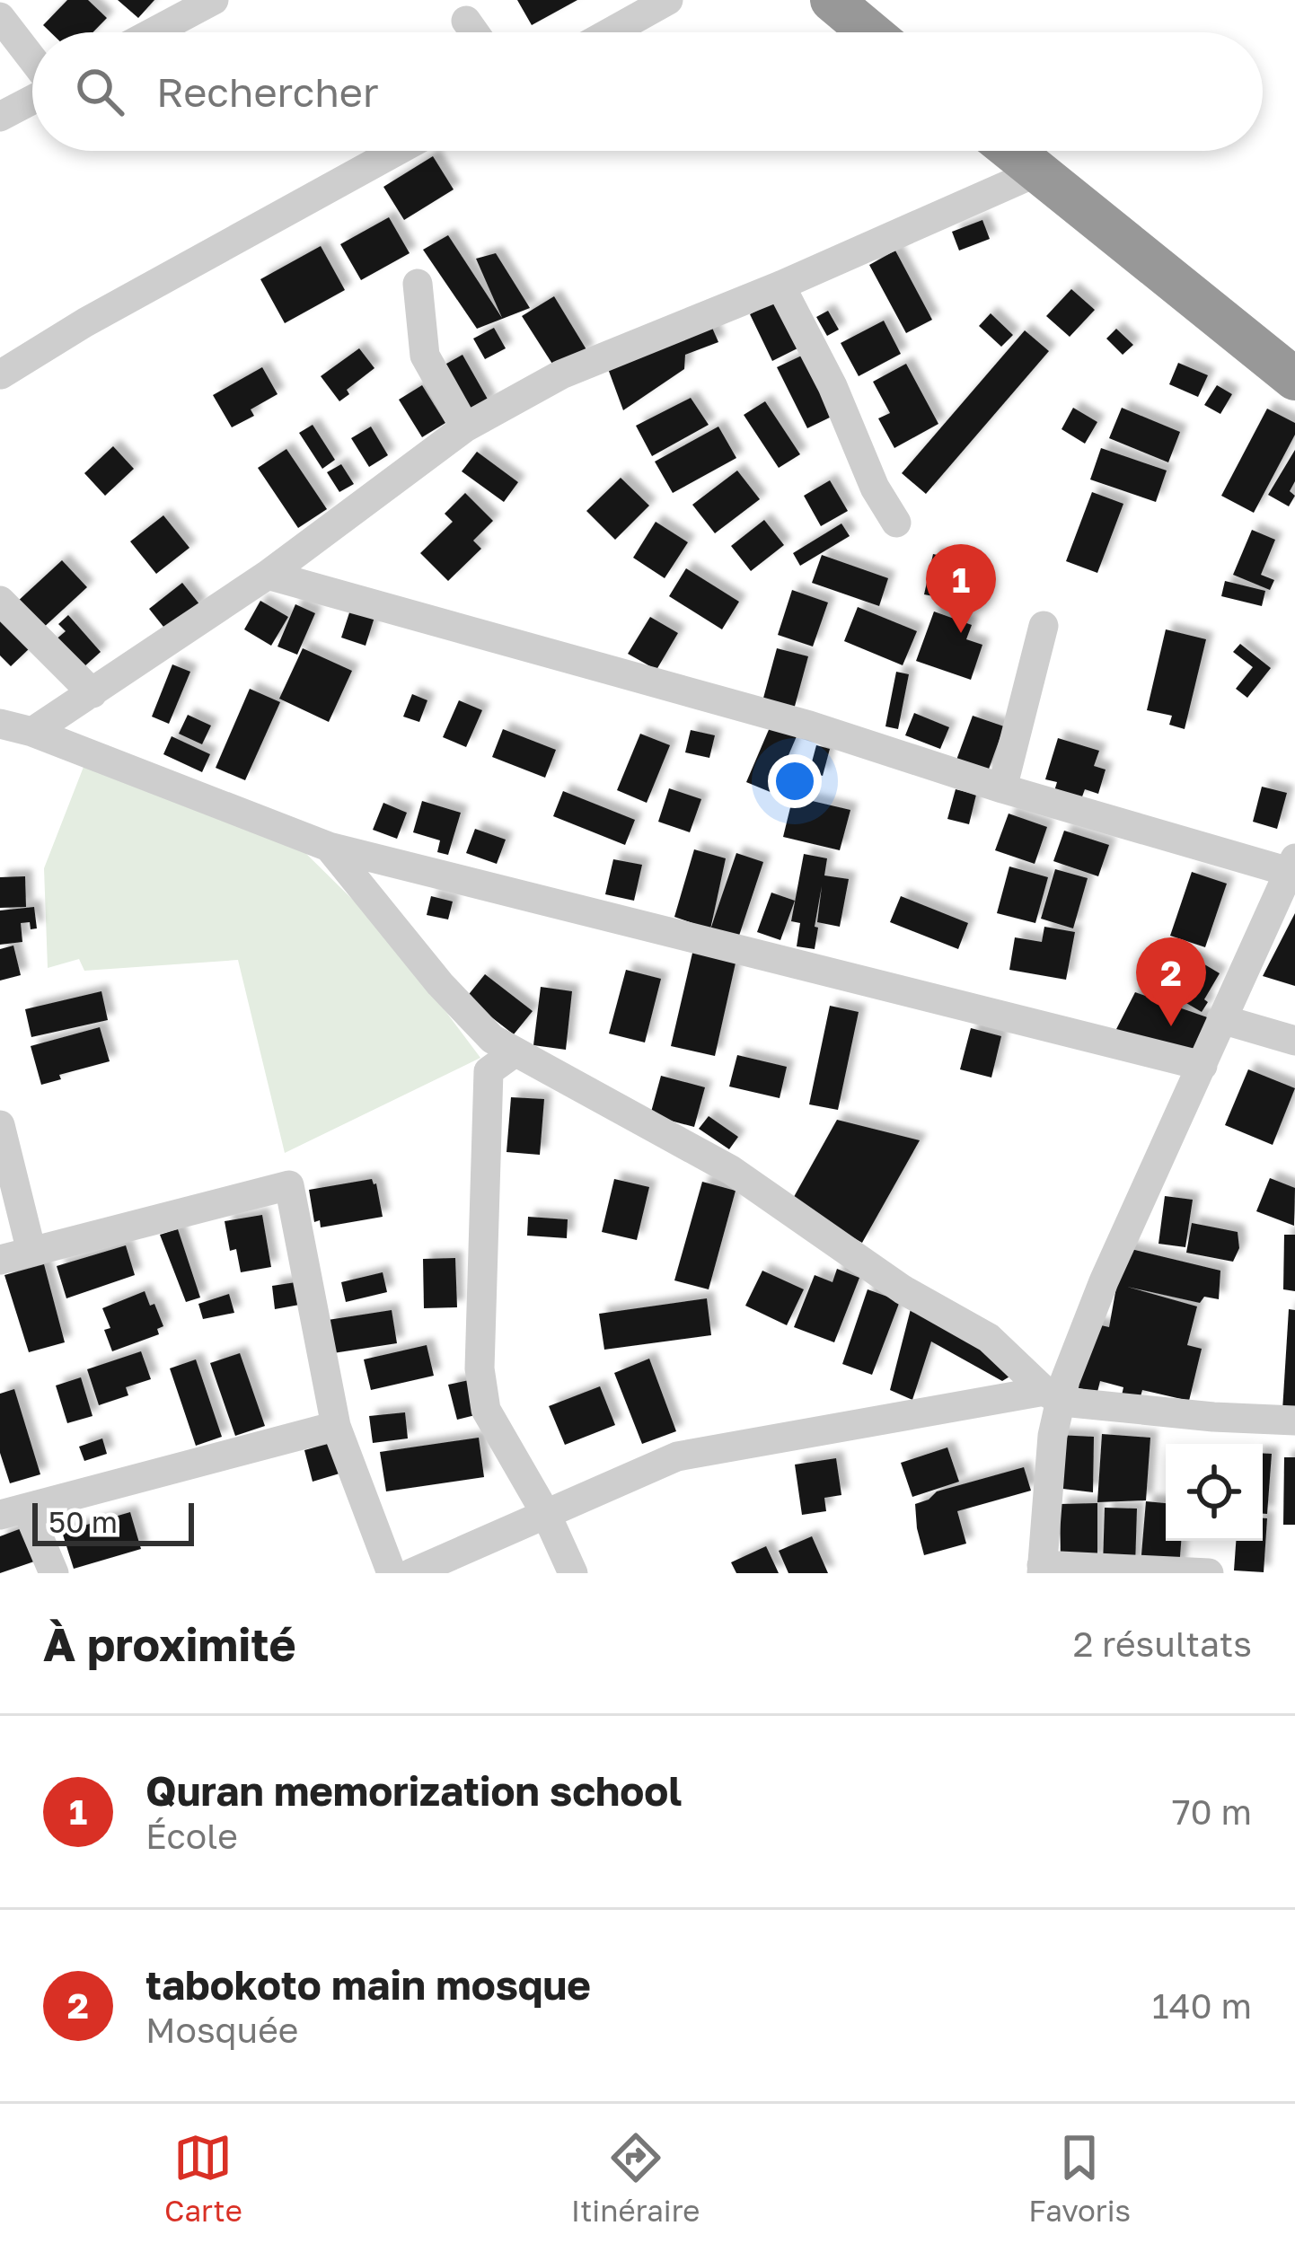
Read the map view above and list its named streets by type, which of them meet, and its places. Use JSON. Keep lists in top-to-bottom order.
{
  "scale_bar": "50 m",
  "page": {
    "search": "Rechercher",
    "pins": ["1", "2"],
    "scale": "50 m",
    "heading": ["À proximité", "2 résultats"],
    "list": [
      {
        "mark": "1",
        "name": "Quran memorization school",
        "note": "École",
        "value": "70 m"
      },
      {
        "mark": "2",
        "name": "tabokoto main mosque",
        "note": "Mosquée",
        "value": "140 m"
      }
    ],
    "nav": ["Carte", "Itinéraire", "Favoris"]
  }
}
